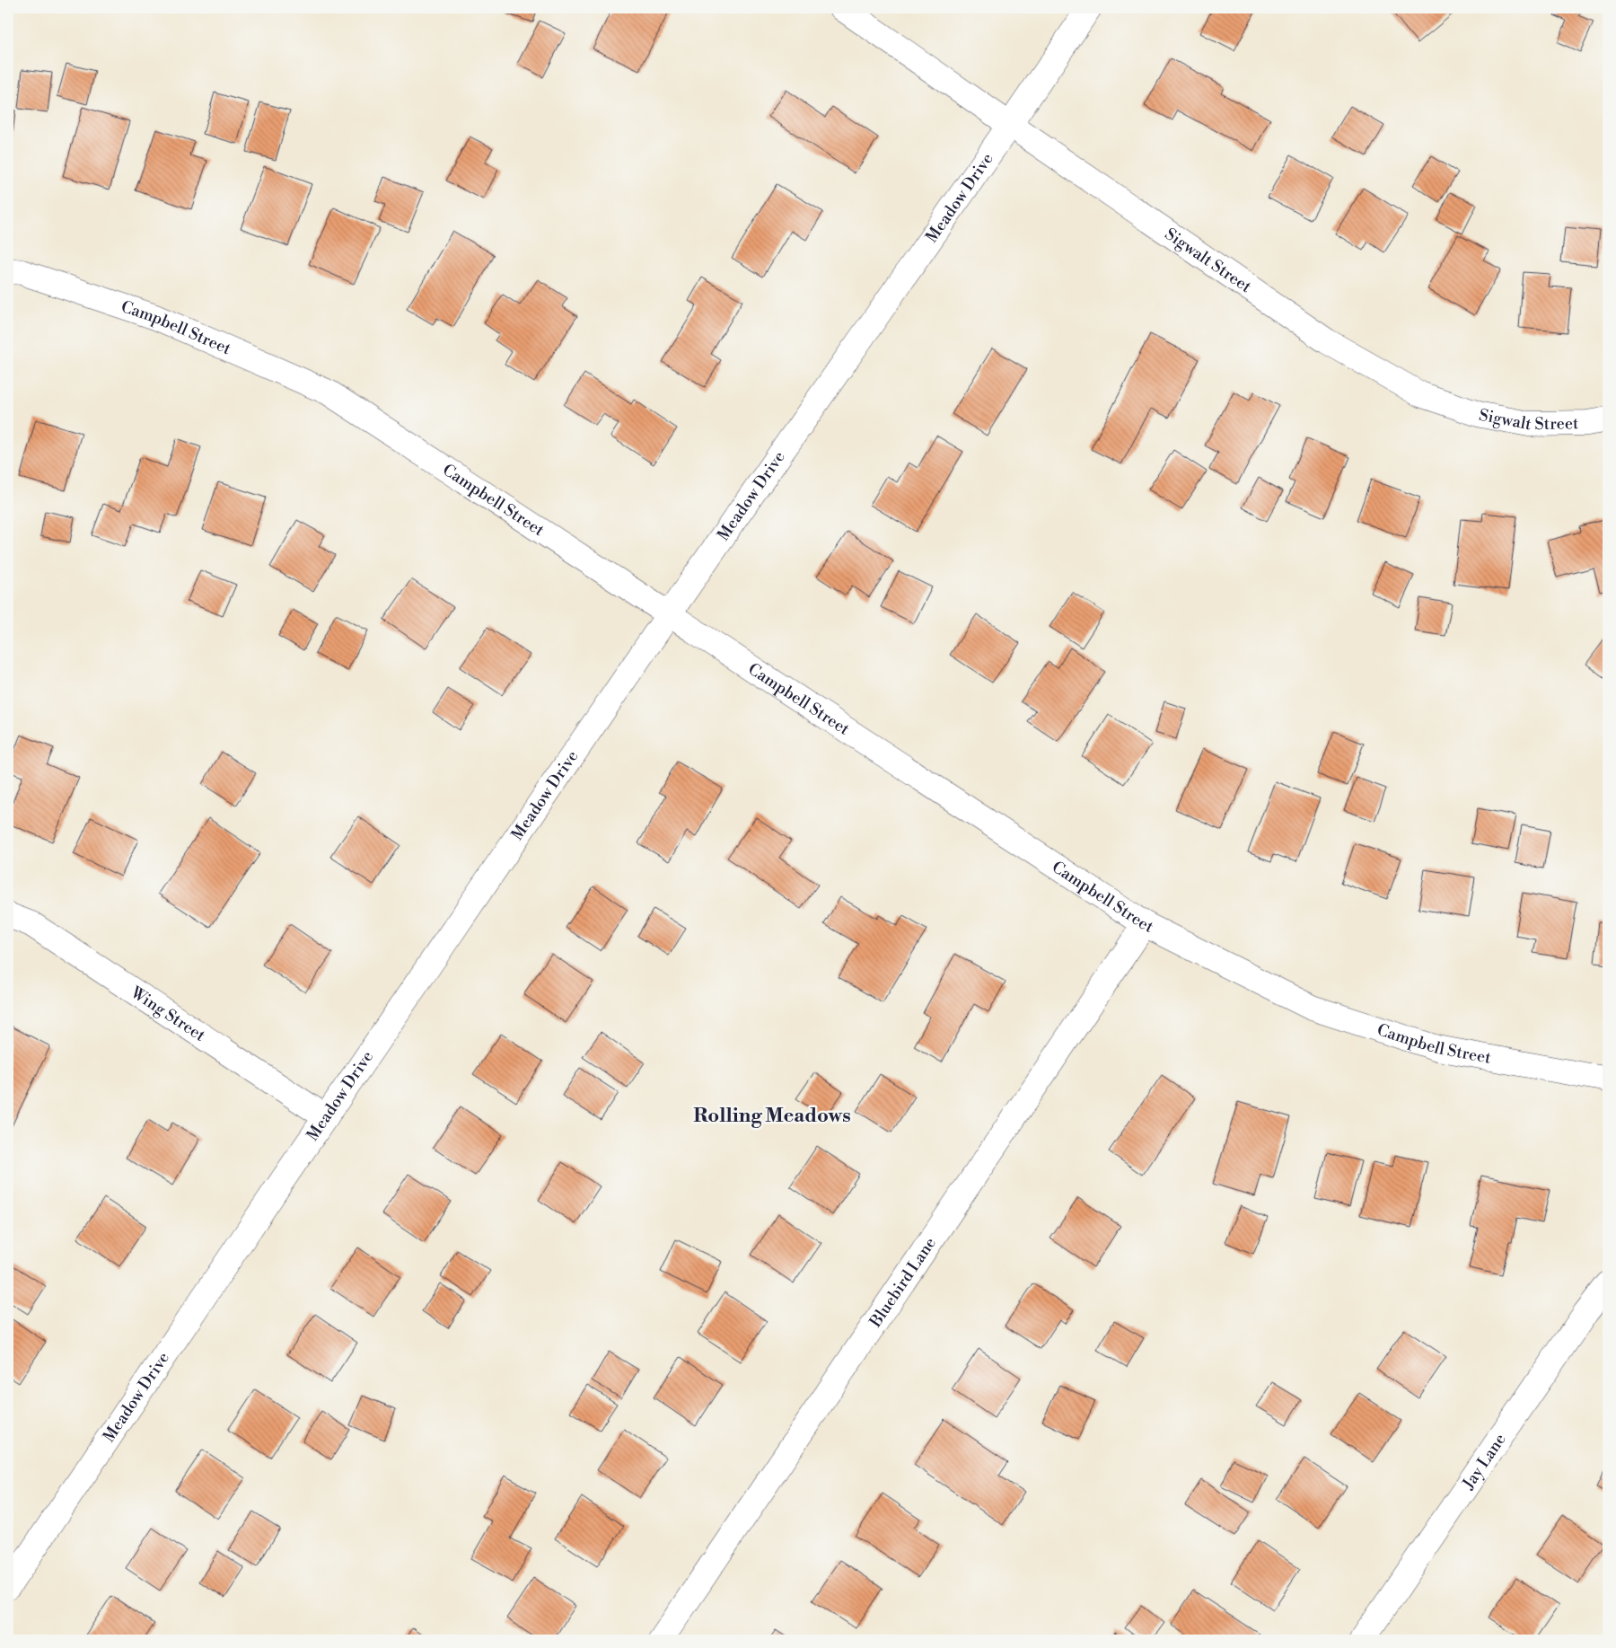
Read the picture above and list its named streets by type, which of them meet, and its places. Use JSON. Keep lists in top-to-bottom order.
{
  "streets": {
    "street": [
      "Meadow Drive",
      "Sigwalt Street",
      "Campbell Street",
      "Wing Street",
      "Bluebird Lane",
      "Jay Lane"
    ]
  },
  "crossings": [
    ["Meadow Drive", "Sigwalt Street"],
    ["Meadow Drive", "Campbell Street"],
    ["Meadow Drive", "Wing Street"],
    ["Campbell Street", "Bluebird Lane"]
  ],
  "districts": ["Rolling Meadows"]
}
